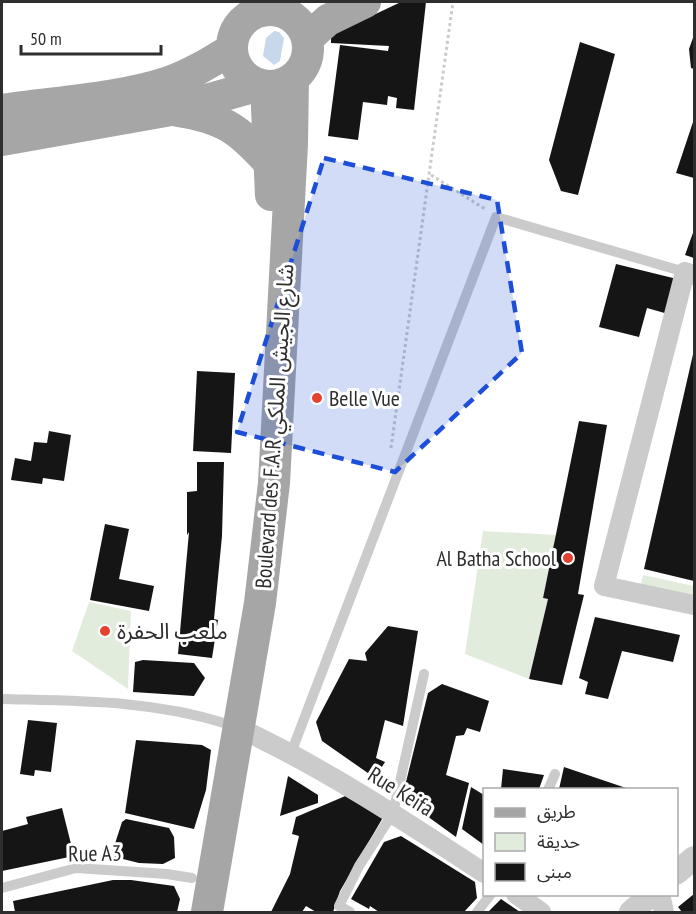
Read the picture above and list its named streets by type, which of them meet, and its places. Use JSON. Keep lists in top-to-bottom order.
{
  "streets": {
    "main road": ["Boulevard des F.A.R شارع الجيش الملكي"],
    "street": ["Rue Keifa"],
    "lane": ["Rue A3"]
  },
  "crossings": [
    ["Boulevard des F.A.R شارع الجيش الملكي", "Rue Keifa"],
    ["Boulevard des F.A.R شارع الجيش الملكي", "Rue A3"]
  ],
  "places": ["Belle Vue", "Al Batha School", "ملعب الحفرة"],
  "legend": ["طريق", "حديقة", "مبنى"],
  "scale_bar": "50 m"
}
